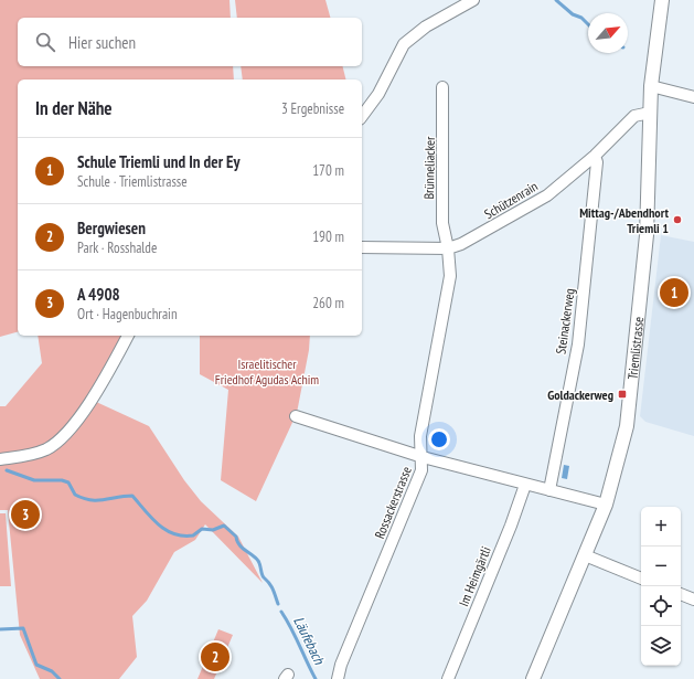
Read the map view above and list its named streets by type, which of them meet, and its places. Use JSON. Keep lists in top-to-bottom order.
{
  "streets": {
    "street": [
      "Brünneliacker",
      "Schützenrain",
      "Steinackerweg",
      "Triemlistrasse",
      "Rossackerstrasse",
      "Im Heimgärtli"
    ]
  },
  "crossings": [
    ["Brünneliacker", "Schützenrain"],
    ["Brünneliacker", "Rossackerstrasse"],
    ["Schützenrain", "Steinackerweg"],
    ["Schützenrain", "Triemlistrasse"],
    ["Schützenrain", "Rossackerstrasse"]
  ],
  "water": ["Läufebach"],
  "parks": ["Israelitischer Friedhof Agudas Achim"],
  "places": {
    "other": ["Mittag-/Abendhort Triemli 1"],
    "transit": ["Goldackerweg"]
  },
  "north": "top right",
  "page": {
    "search": "Hier suchen",
    "heading": ["In der Nähe", "3 Ergebnisse"],
    "list": [
      {
        "mark": "1",
        "name": "Schule Triemli und In der Ey",
        "note": "Schule · Triemlistrasse",
        "value": "170 m"
      },
      {
        "mark": "2",
        "name": "Bergwiesen",
        "note": "Park · Rosshalde",
        "value": "190 m"
      },
      {
        "mark": "3",
        "name": "A 4908",
        "note": "Ort · Hagenbuchrain",
        "value": "260 m"
      }
    ],
    "pins": ["1", "3", "2"],
    "map_buttons": ["+", "−"]
  }
}
